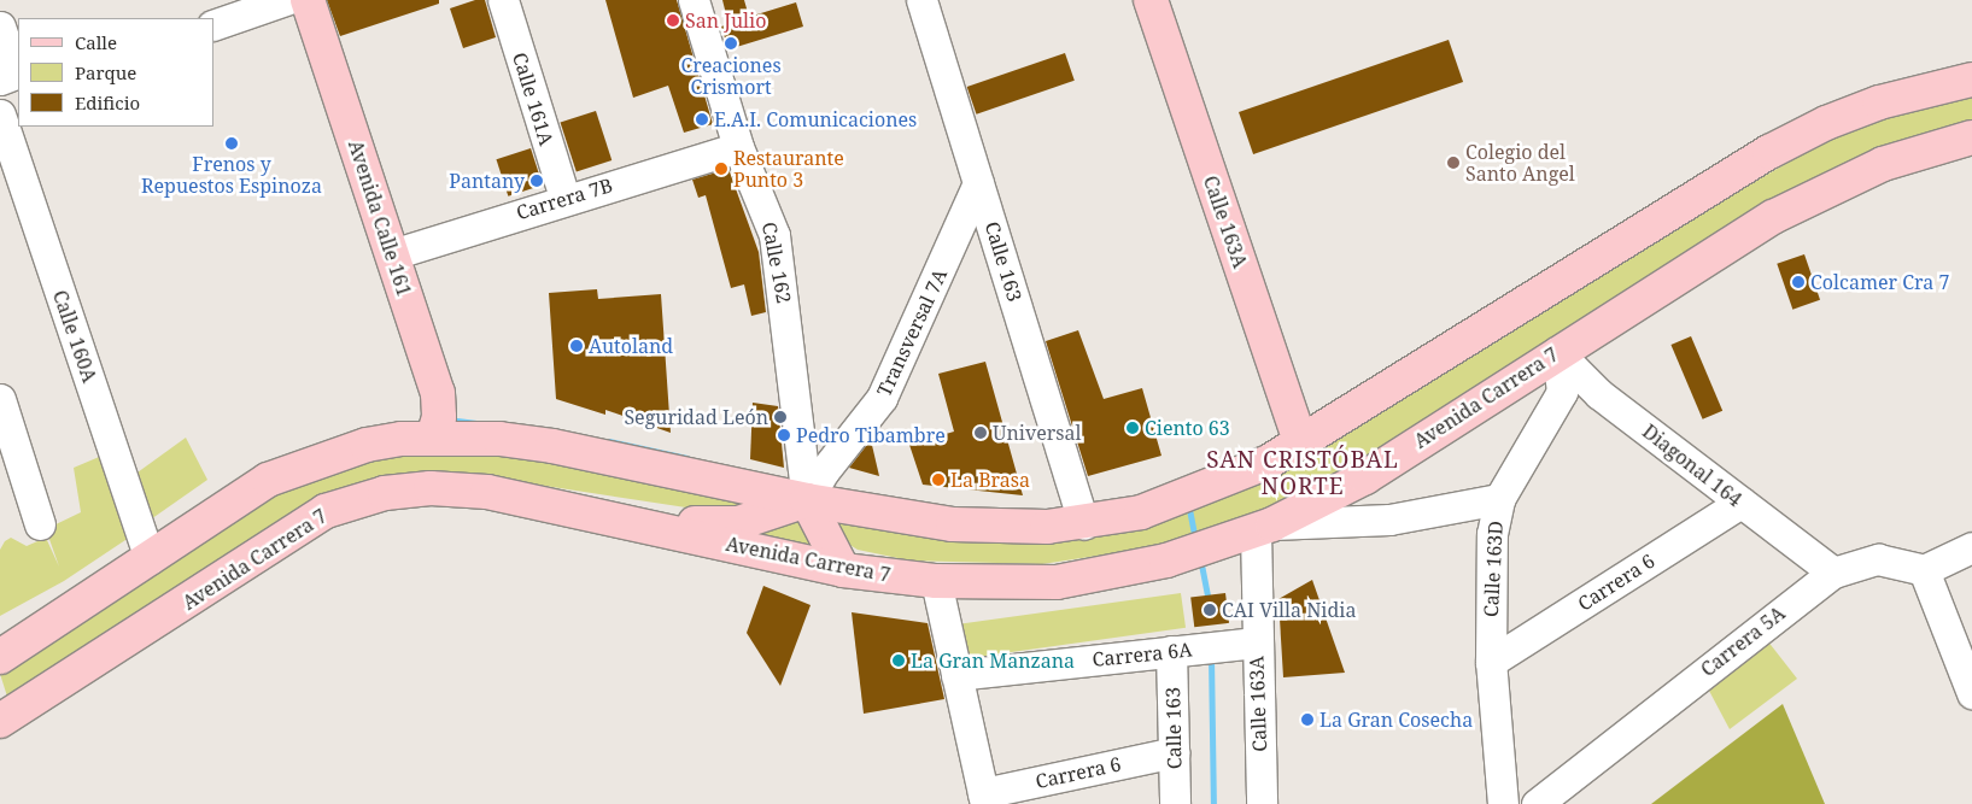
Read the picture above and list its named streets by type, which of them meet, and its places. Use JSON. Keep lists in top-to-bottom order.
{
  "streets": {
    "main road": ["Avenida Calle 161", "Calle 163A", "Avenida Carrera 7"],
    "street": [
      "Calle 161A",
      "Carrera 7B",
      "Calle 163",
      "Calle 162",
      "Transversal 7A",
      "Calle 160A",
      "Diagonal 164",
      "Calle 163D",
      "Carrera 6",
      "Carrera 5A",
      "Carrera 6A"
    ]
  },
  "crossings": [
    ["Calle 161A", "Carrera 7B"],
    ["Carrera 7B", "Avenida Calle 161"],
    ["Carrera 7B", "Calle 162"],
    ["Calle 163A", "Avenida Carrera 7"],
    ["Calle 163A", "Carrera 6A"],
    ["Calle 163", "Transversal 7A"],
    ["Calle 163", "Carrera 6"],
    ["Calle 163", "Carrera 6A"],
    ["Calle 162", "Transversal 7A"],
    ["Avenida Carrera 7", "Diagonal 164"],
    ["Avenida Carrera 7", "Calle 163D"],
    ["Diagonal 164", "Calle 163D"],
    ["Diagonal 164", "Carrera 6"],
    ["Diagonal 164", "Carrera 5A"],
    ["Calle 163D", "Carrera 6"]
  ],
  "districts": ["SAN CRISTÓBAL NORTE"],
  "places": [
    "San Julio",
    "Creaciones Crismort",
    "E.A.I. Comunicaciones",
    "Frenos y Repuestos Espinoza",
    "Colegio del Santo Angel",
    "Restaurante Punto 3",
    "Pantany",
    "Colcamer Cra 7",
    "Autoland",
    "Seguridad León",
    "Ciento 63",
    "Universal",
    "Pedro Tibambre",
    "La Brasa",
    "CAI Villa Nidia",
    "La Gran Manzana",
    "La Gran Cosecha"
  ],
  "legend": ["Calle", "Parque", "Edificio"]
}
